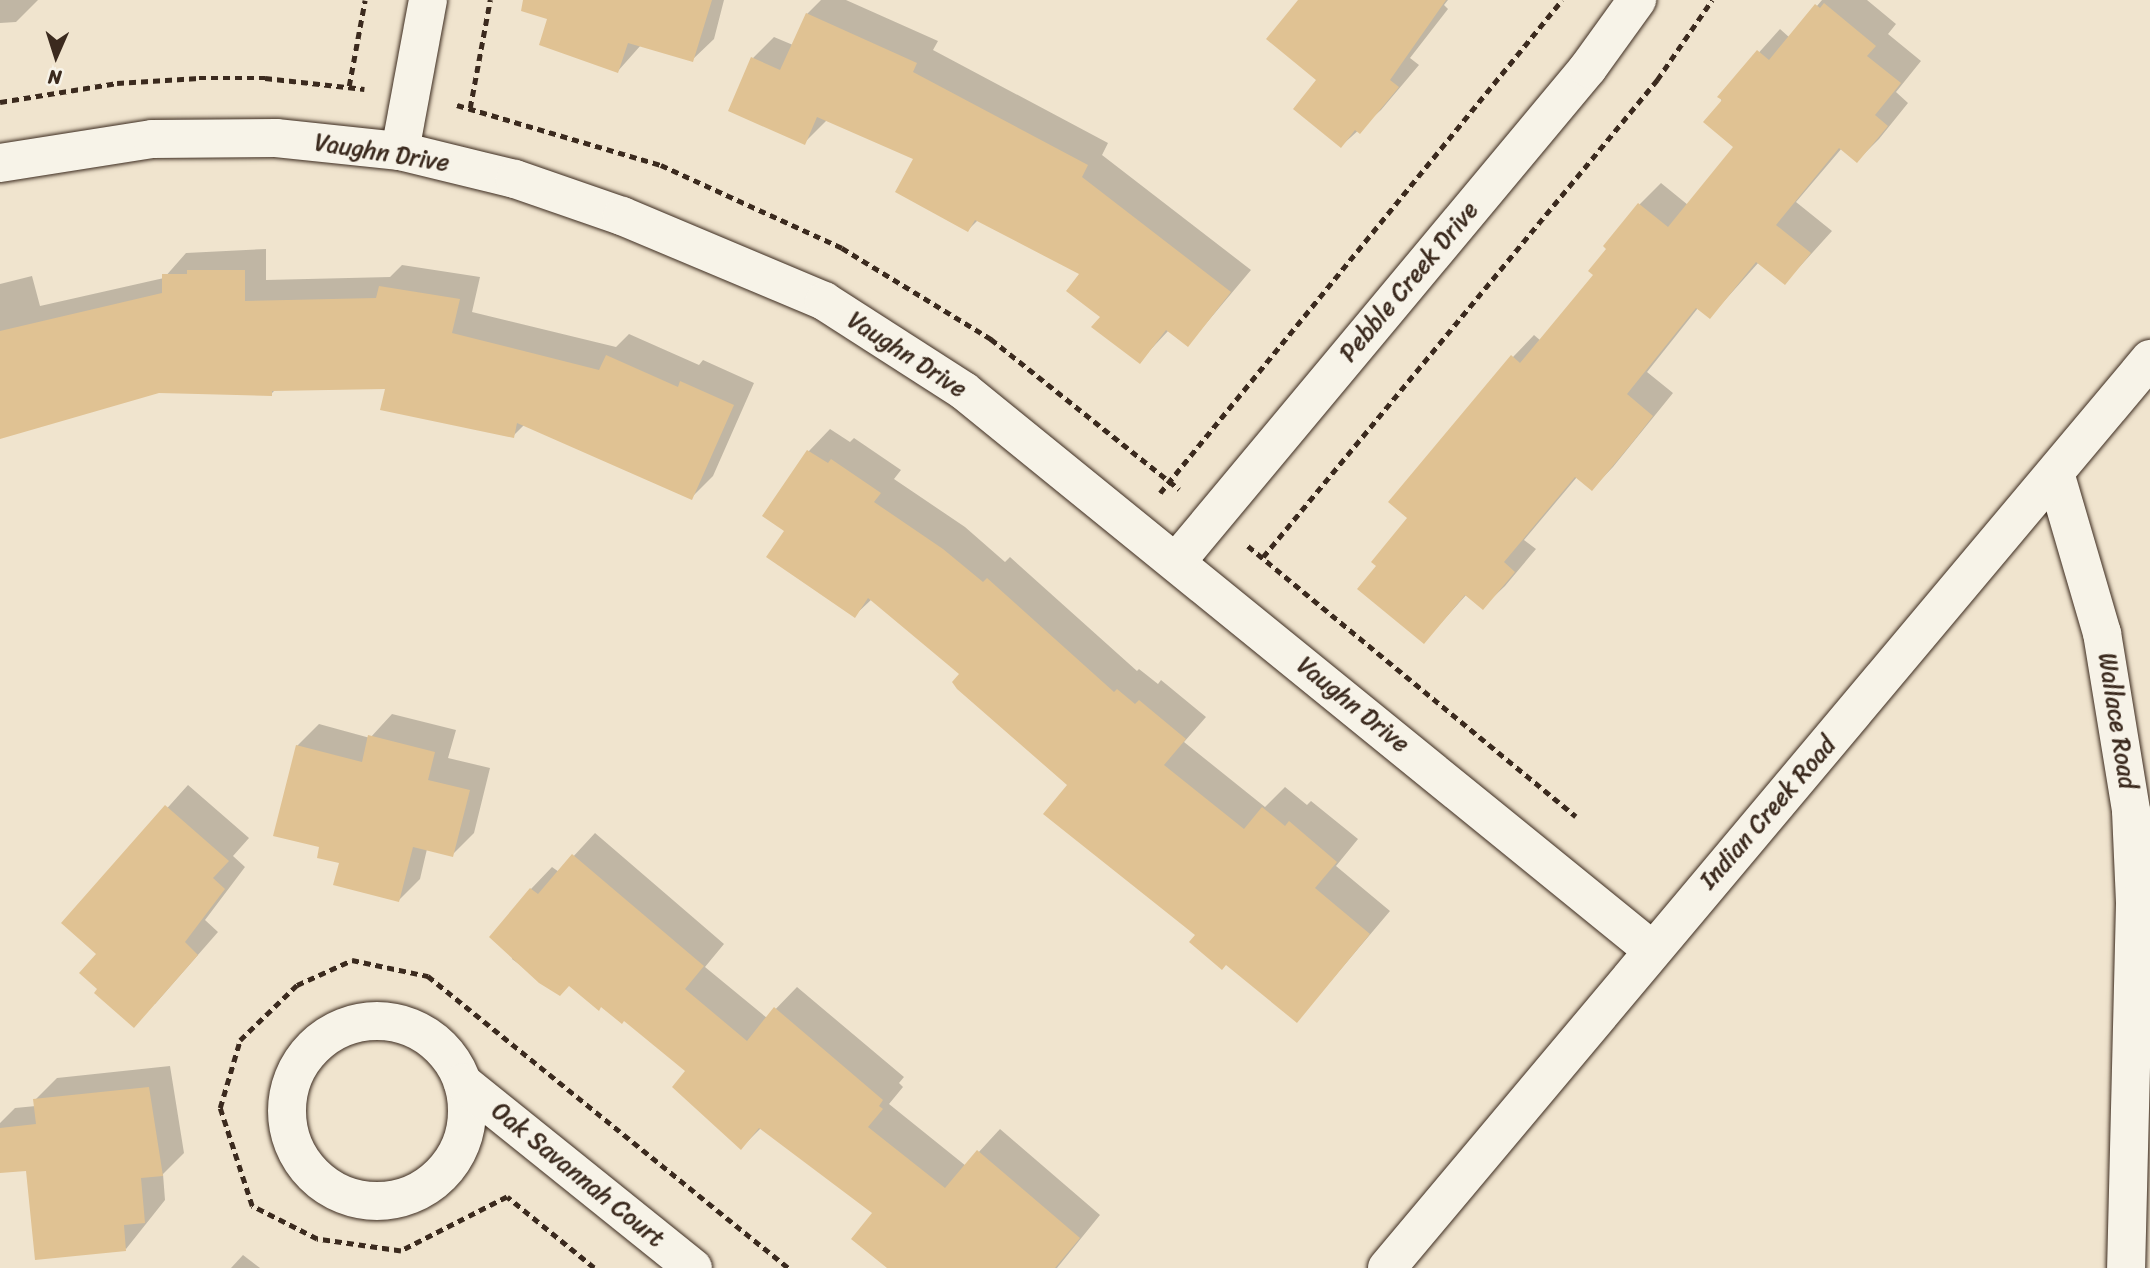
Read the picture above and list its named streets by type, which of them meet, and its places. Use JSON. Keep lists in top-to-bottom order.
{
  "streets": {
    "street": [
      "Vaughn Drive",
      "Pebble Creek Drive",
      "Wallace Road",
      "Indian Creek Road",
      "Oak Savannah Court"
    ]
  },
  "crossings": [
    ["Vaughn Drive", "Pebble Creek Drive"],
    ["Vaughn Drive", "Indian Creek Road"],
    ["Wallace Road", "Indian Creek Road"]
  ],
  "north": "bottom"
}
